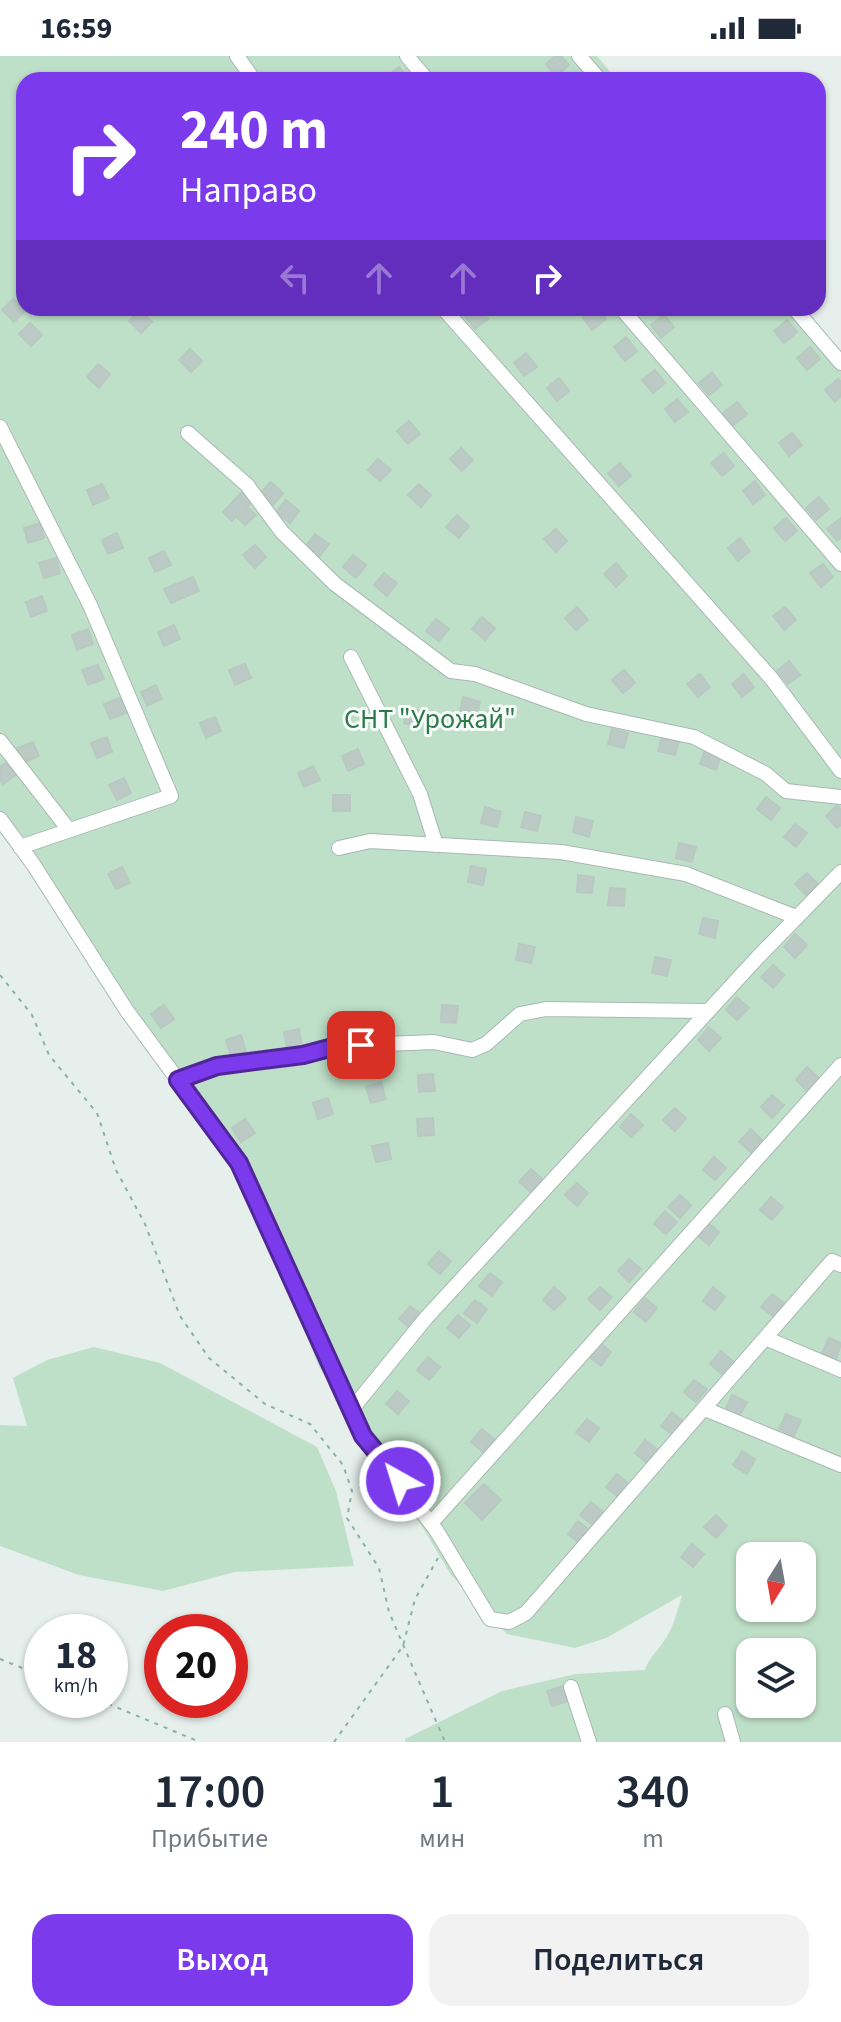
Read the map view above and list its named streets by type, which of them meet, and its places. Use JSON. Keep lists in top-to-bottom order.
{
  "parks": ["СНТ \"Урожай\""],
  "north": "bottom",
  "page": {
    "status": "16:59",
    "turn": ["240 m", "Направо"],
    "speed": "18 km/h",
    "limit": "20",
    "eta": [
      "17:00",
      "Прибытие",
      "1",
      "мин",
      "340",
      "m"
    ],
    "buttons": ["Выход", "Поделиться"]
  }
}
